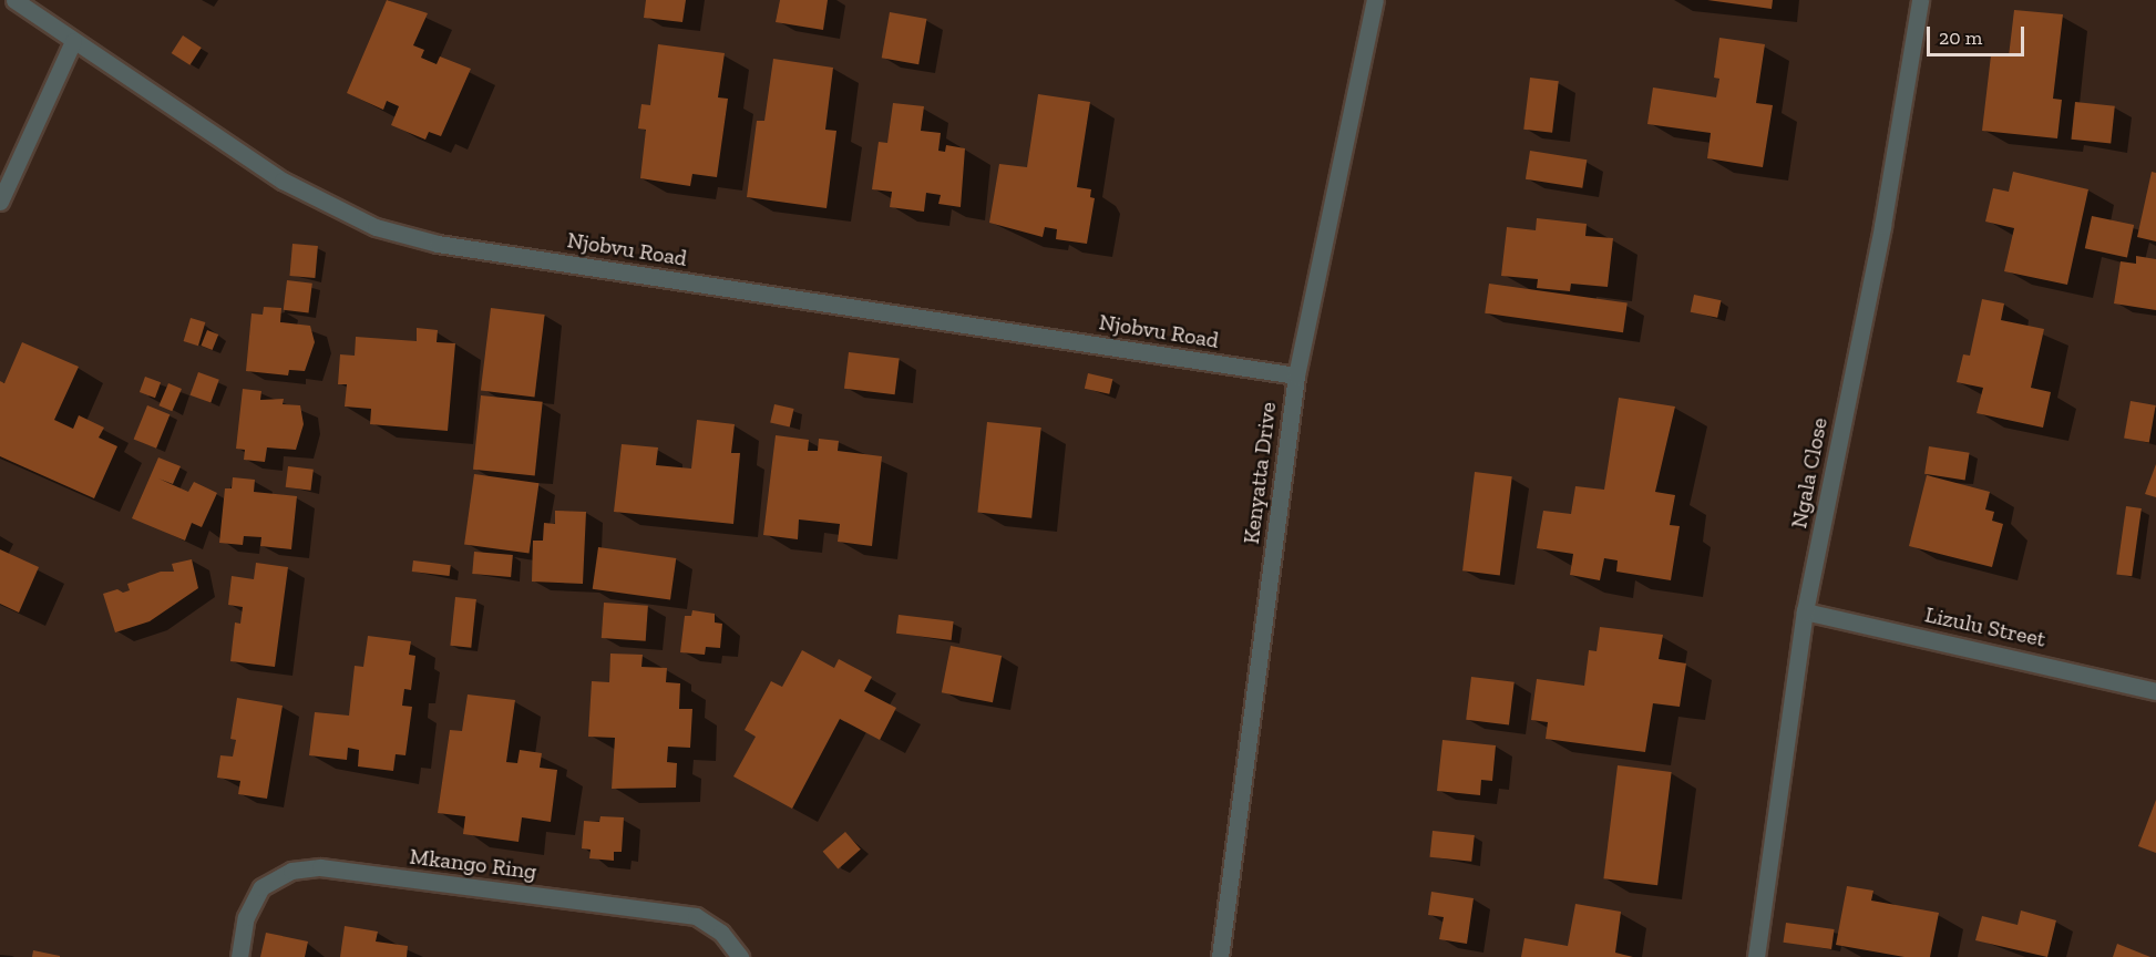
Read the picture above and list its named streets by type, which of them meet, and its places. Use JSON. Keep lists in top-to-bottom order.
{
  "streets": {
    "street": [
      "Njobvu Road",
      "Kenyatta Drive",
      "Ngala Close",
      "Lizulu Street",
      "Mkango Ring"
    ]
  },
  "crossings": [
    ["Njobvu Road", "Kenyatta Drive"],
    ["Ngala Close", "Lizulu Street"]
  ],
  "scale_bar": "20 m"
}
